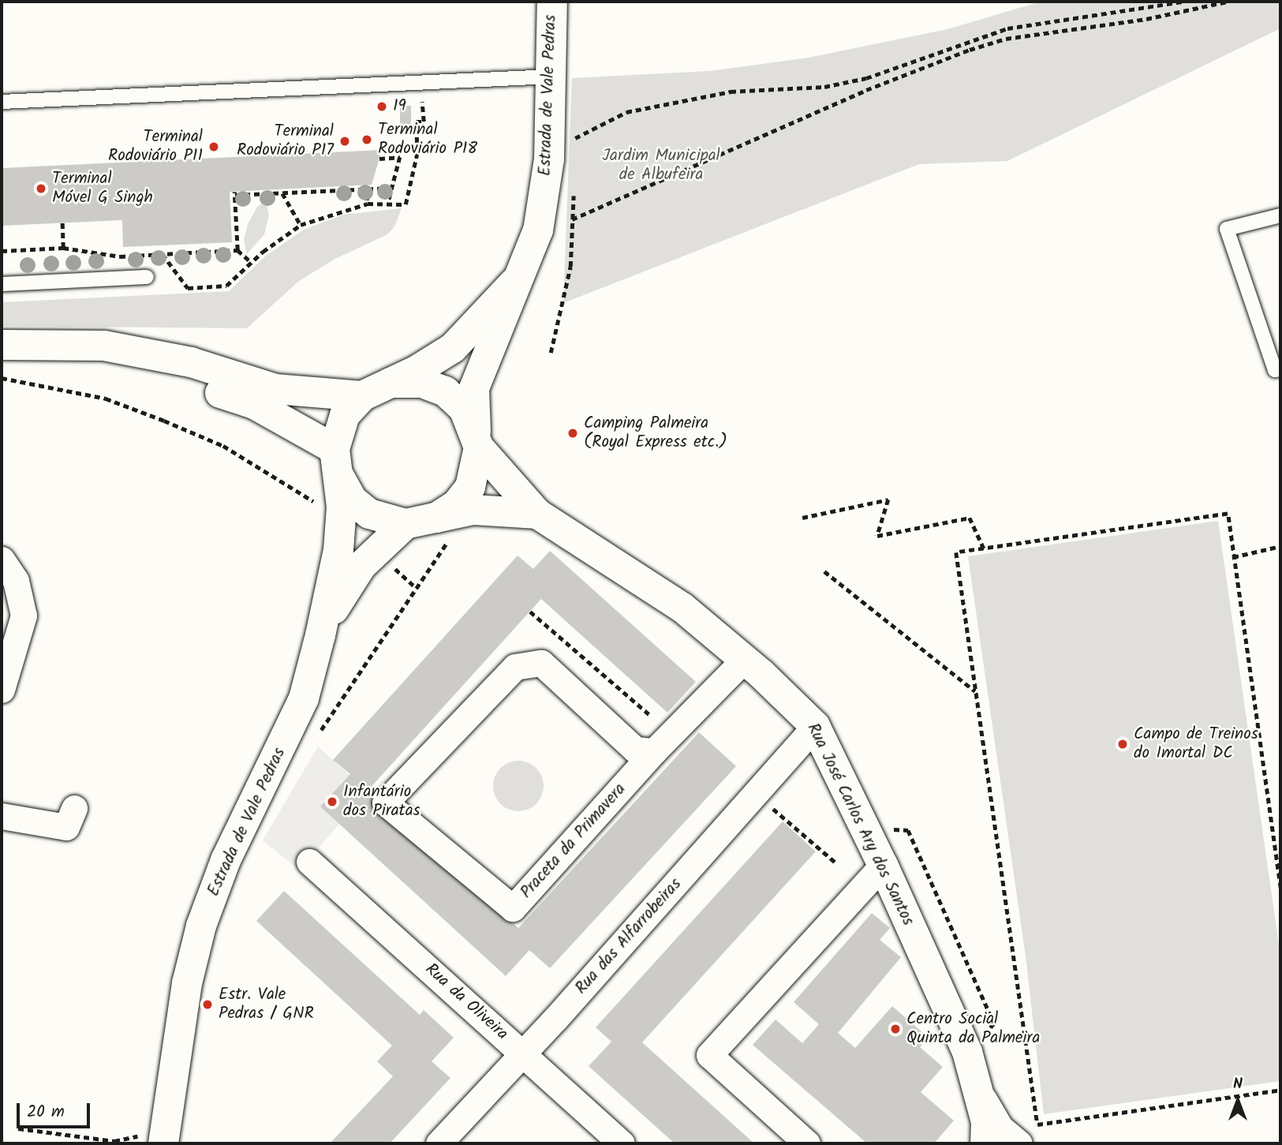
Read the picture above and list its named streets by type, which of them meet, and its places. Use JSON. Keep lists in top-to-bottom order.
{
  "streets": {
    "main road": ["Estrada de Vale Pedras", "Rua José Carlos Ary dos Santos"],
    "street": ["Praceta da Primavera", "Rua das Alfarrobeiras", "Rua da Oliveira"]
  },
  "crossings": [
    ["Rua José Carlos Ary dos Santos", "Praceta da Primavera"],
    ["Rua José Carlos Ary dos Santos", "Rua das Alfarrobeiras"],
    ["Rua das Alfarrobeiras", "Rua da Oliveira"]
  ],
  "parks": ["Jardim Municipal de Albufeira"],
  "places": [
    "19",
    "Terminal Rodoviário P18",
    "Terminal Rodoviário P17",
    "Terminal Rodoviário P11",
    "Terminal Móvel G Singh",
    "Camping Palmeira (Royal Express etc.)",
    "Campo de Treinos do Imortal DC",
    "Infantário dos Piratas",
    "Estr. Vale Pedras / GNR",
    "Centro Social Quinta da Palmeira"
  ],
  "scale_bar": "20 m",
  "north": "top"
}
